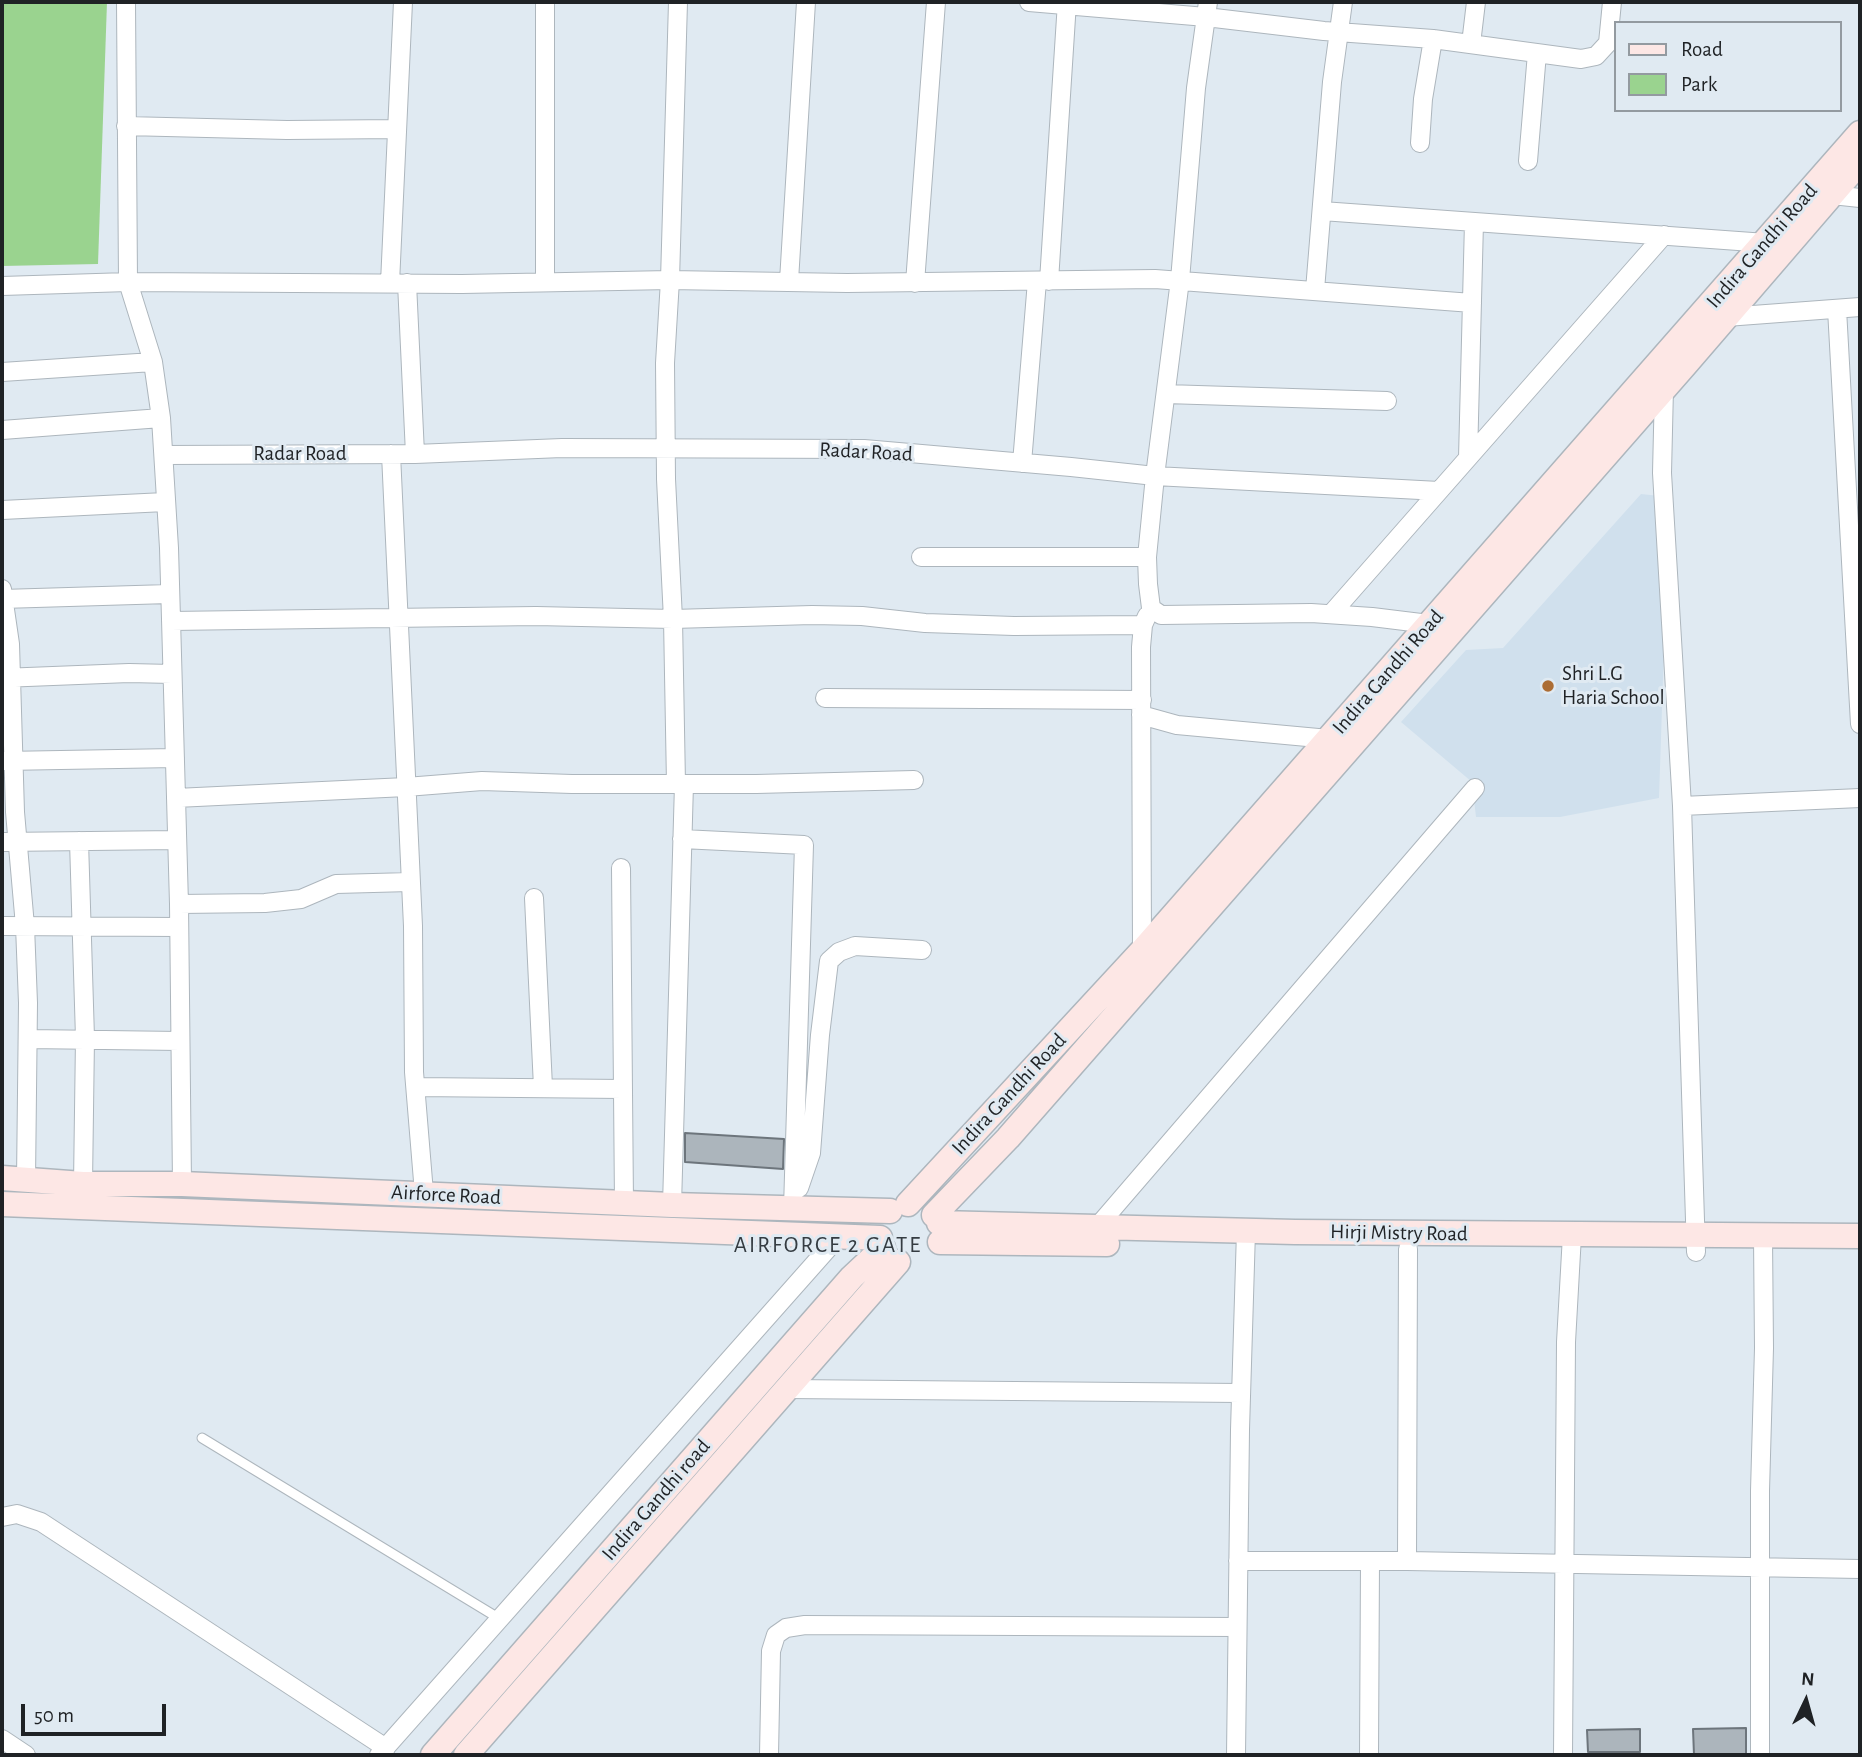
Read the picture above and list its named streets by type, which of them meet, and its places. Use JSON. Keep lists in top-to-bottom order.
{
  "streets": {
    "main road": [
      "Indira Gandhi Road",
      "Airforce Road",
      "Hirji Mistry Road",
      "Indira Gandhi road"
    ],
    "street": ["Radar Road"]
  },
  "crossings": [
    ["Indira Gandhi Road", "Airforce Road"],
    ["Indira Gandhi Road", "Hirji Mistry Road"],
    ["Indira Gandhi Road", "Indira Gandhi road"],
    ["Airforce Road", "Hirji Mistry Road"],
    ["Airforce Road", "Indira Gandhi road"],
    ["Hirji Mistry Road", "Indira Gandhi road"]
  ],
  "districts": ["AIRFORCE 2 GATE"],
  "places": ["Shri L.G Haria School"],
  "legend": ["Road", "Park"],
  "scale_bar": "50 m",
  "north": "top"
}
